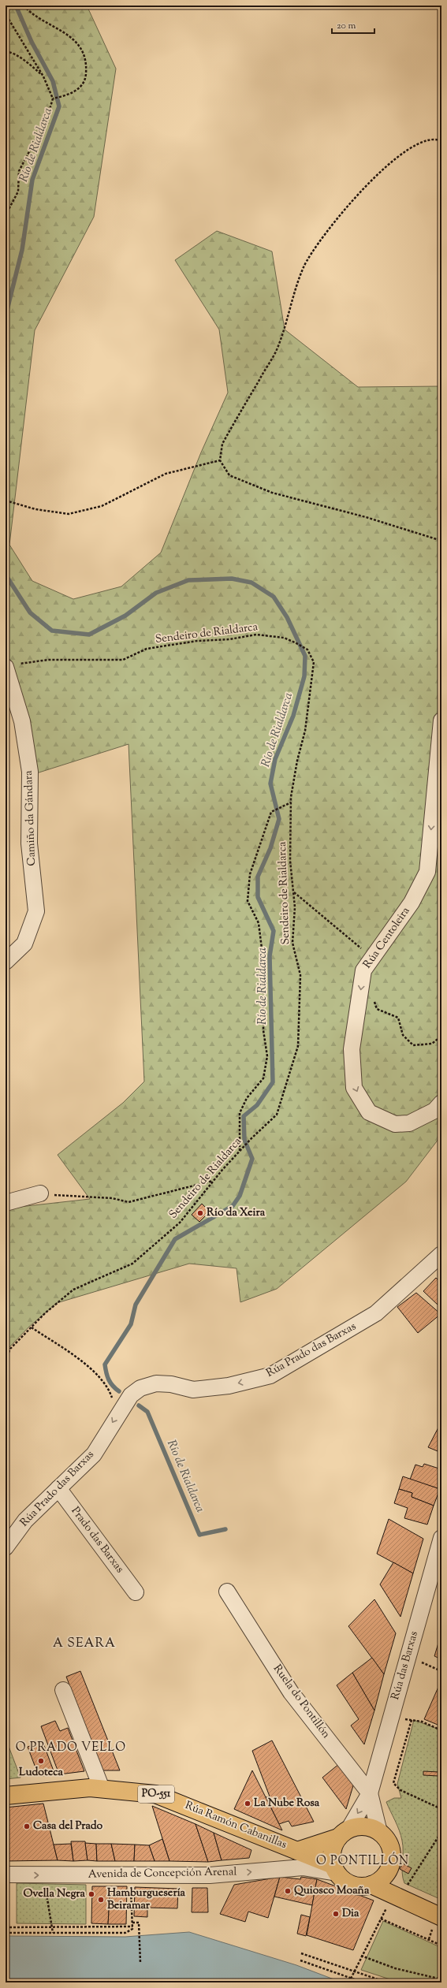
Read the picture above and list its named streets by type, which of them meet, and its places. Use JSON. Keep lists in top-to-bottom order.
{
  "streets": {
    "main road": ["PO-551", "Rúa Ramón Cabanillas"],
    "street": [
      "Camiño da Gándara",
      "Rúa Centoleira",
      "Rúa Prado das Barxas",
      "Prado das Barxas",
      "Rúa das Barxas",
      "Ruela do Pontillón",
      "Avenida de Concepción Arenal"
    ],
    "path": ["Sendeiro de Rialdarca"]
  },
  "crossings": [
    ["Sendeiro de Rialdarca", "Camiño da Gándara"],
    ["Rúa Prado das Barxas", "Prado das Barxas"],
    ["Rúa das Barxas", "Ruela do Pontillón"],
    ["Rúa das Barxas", "Rúa Ramón Cabanillas"],
    ["Rúa das Barxas", "Avenida de Concepción Arenal"],
    ["Rúa Ramón Cabanillas", "Avenida de Concepción Arenal"]
  ],
  "one_way": ["Rúa Prado das Barxas", "Avenida de Concepción Arenal"],
  "districts": ["A SEARA", "O PRADO VELLO", "O PONTILLÓN"],
  "water": ["Río de Rialdarca"],
  "places": [
    "Río da Xeira",
    "Ludoteca",
    "La Nube Rosa",
    "Casa del Prado",
    "Quiosco Moaña",
    "Ovella Negra",
    "Hamburguesería Beiramar",
    "Dia"
  ],
  "scale_bar": "20 m"
}
